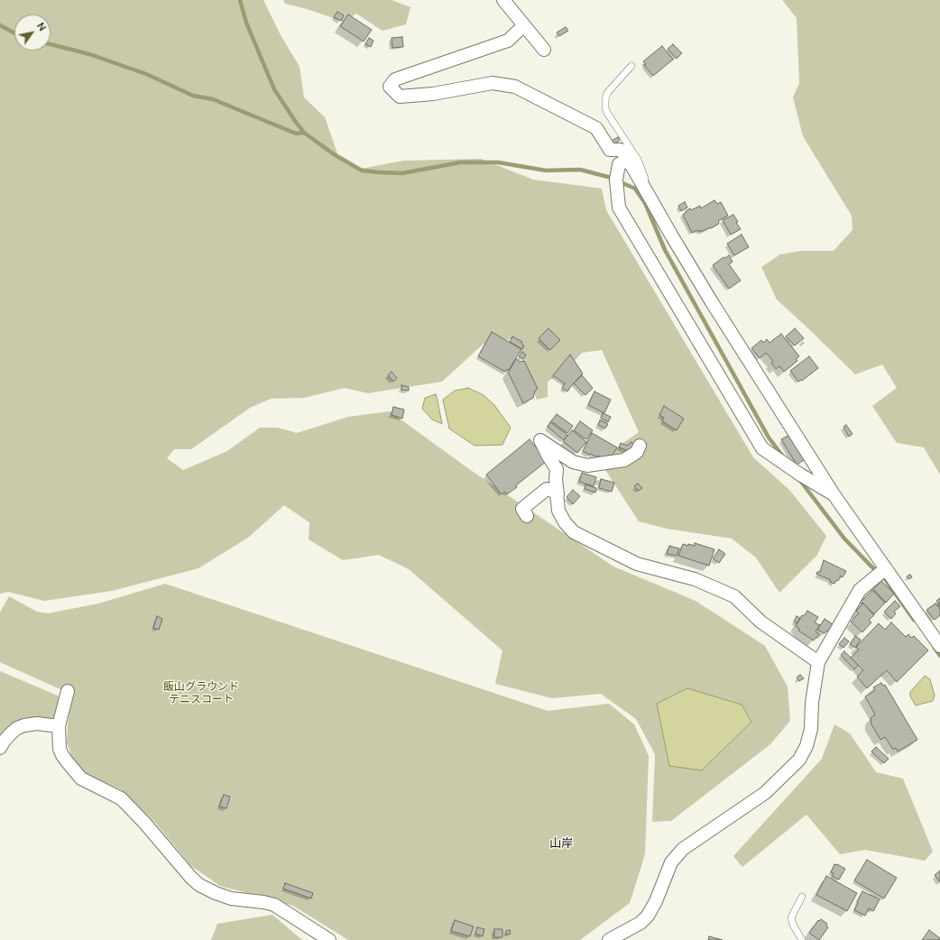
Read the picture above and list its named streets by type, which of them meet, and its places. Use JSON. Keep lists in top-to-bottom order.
{
  "districts": ["山岸"],
  "parks": ["飯山グラウンド テニスコート"],
  "north": "top right"
}
